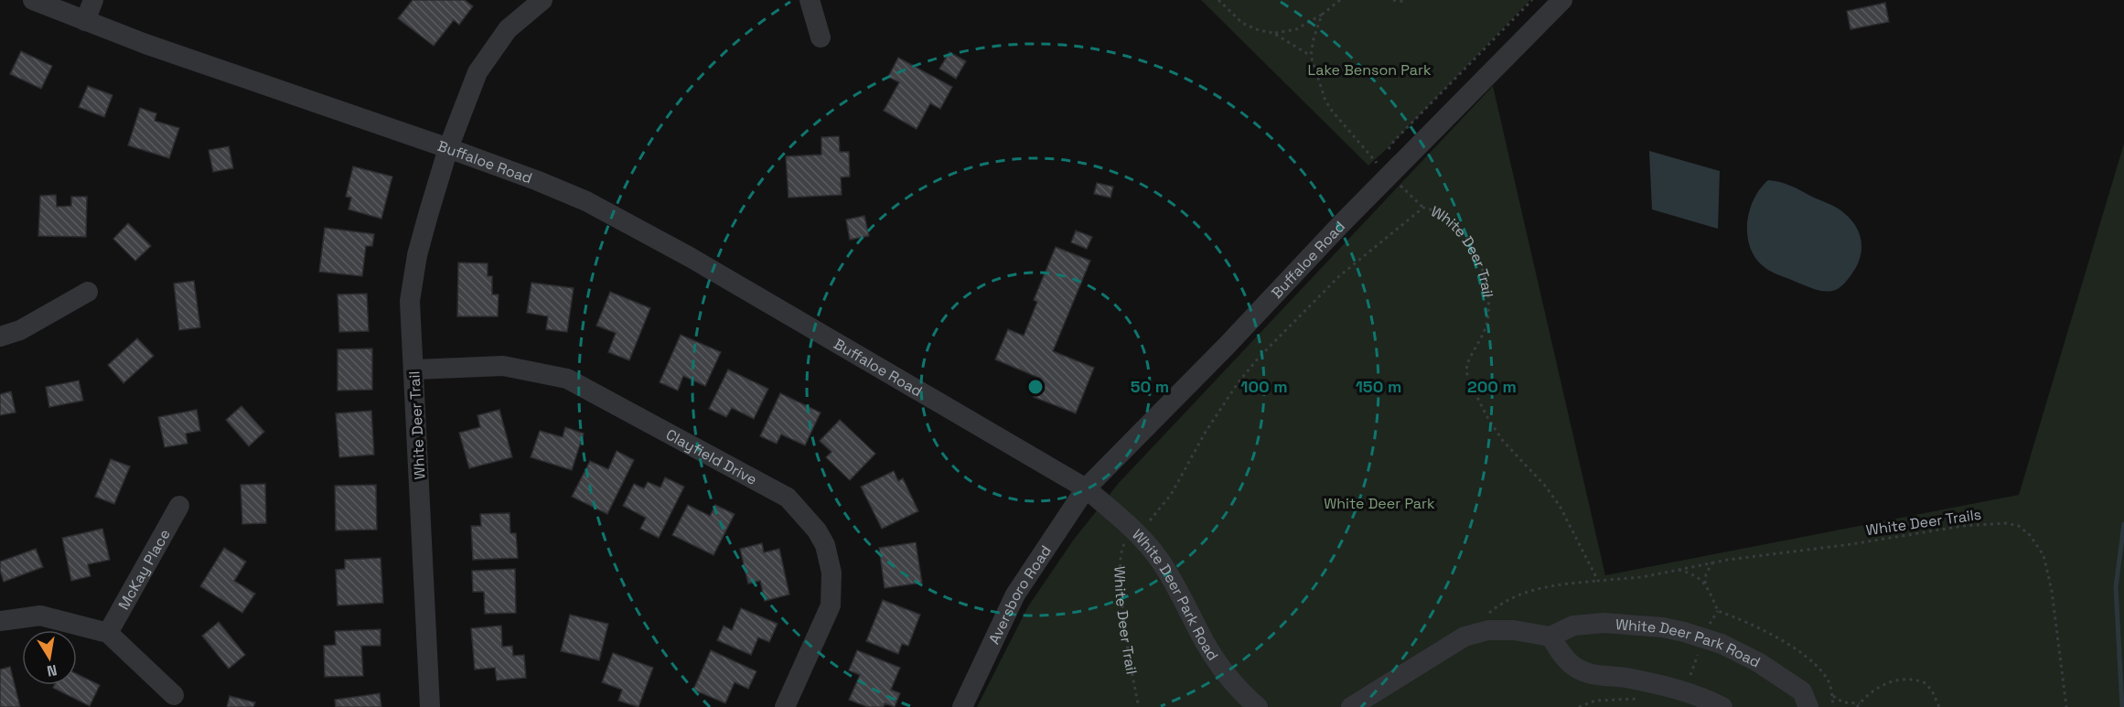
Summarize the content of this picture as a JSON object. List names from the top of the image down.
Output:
{
  "streets": {
    "street": [
      "Buffaloe Road",
      "White Deer Trail",
      "Clayfield Drive",
      "McKay Place",
      "White Deer Park Road",
      "Aversboro Road"
    ],
    "path": ["White Deer Trails"]
  },
  "crossings": [
    ["Buffaloe Road", "White Deer Trail"],
    ["Buffaloe Road", "White Deer Park Road"],
    ["Buffaloe Road", "Aversboro Road"],
    ["White Deer Trail", "Clayfield Drive"],
    ["White Deer Trail", "White Deer Trails"],
    ["White Deer Park Road", "Aversboro Road"]
  ],
  "parks": ["Lake Benson Park", "White Deer Park"],
  "north": "bottom",
  "rings": [
    "50 m",
    "100 m",
    "150 m",
    "200 m"
  ]
}
